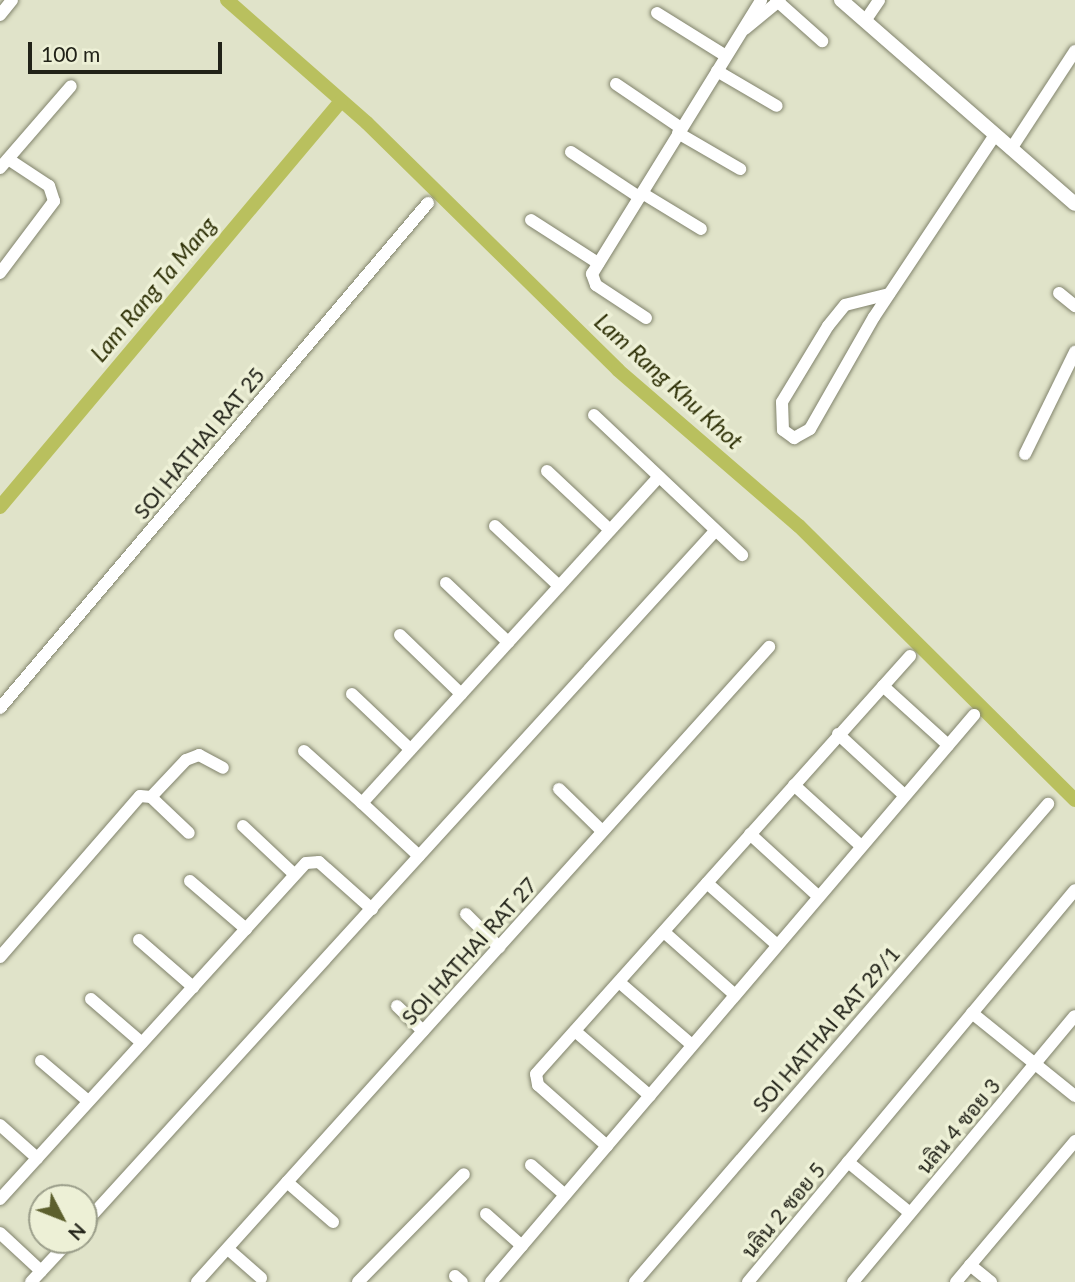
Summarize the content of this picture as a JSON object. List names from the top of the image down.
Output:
{
  "streets": {
    "street": [
      "SOI HATHAI RAT 25",
      "SOI HATHAI RAT 27",
      "SOI HATHAI RAT 29/1",
      "นลิน 4 ซอย 3",
      "นลิน 2 ซอย 5"
    ]
  },
  "water": ["Lam Rang Ta Mang", "Lam Rang Khu Khot"],
  "scale_bar": "100 m",
  "north": "bottom right"
}
